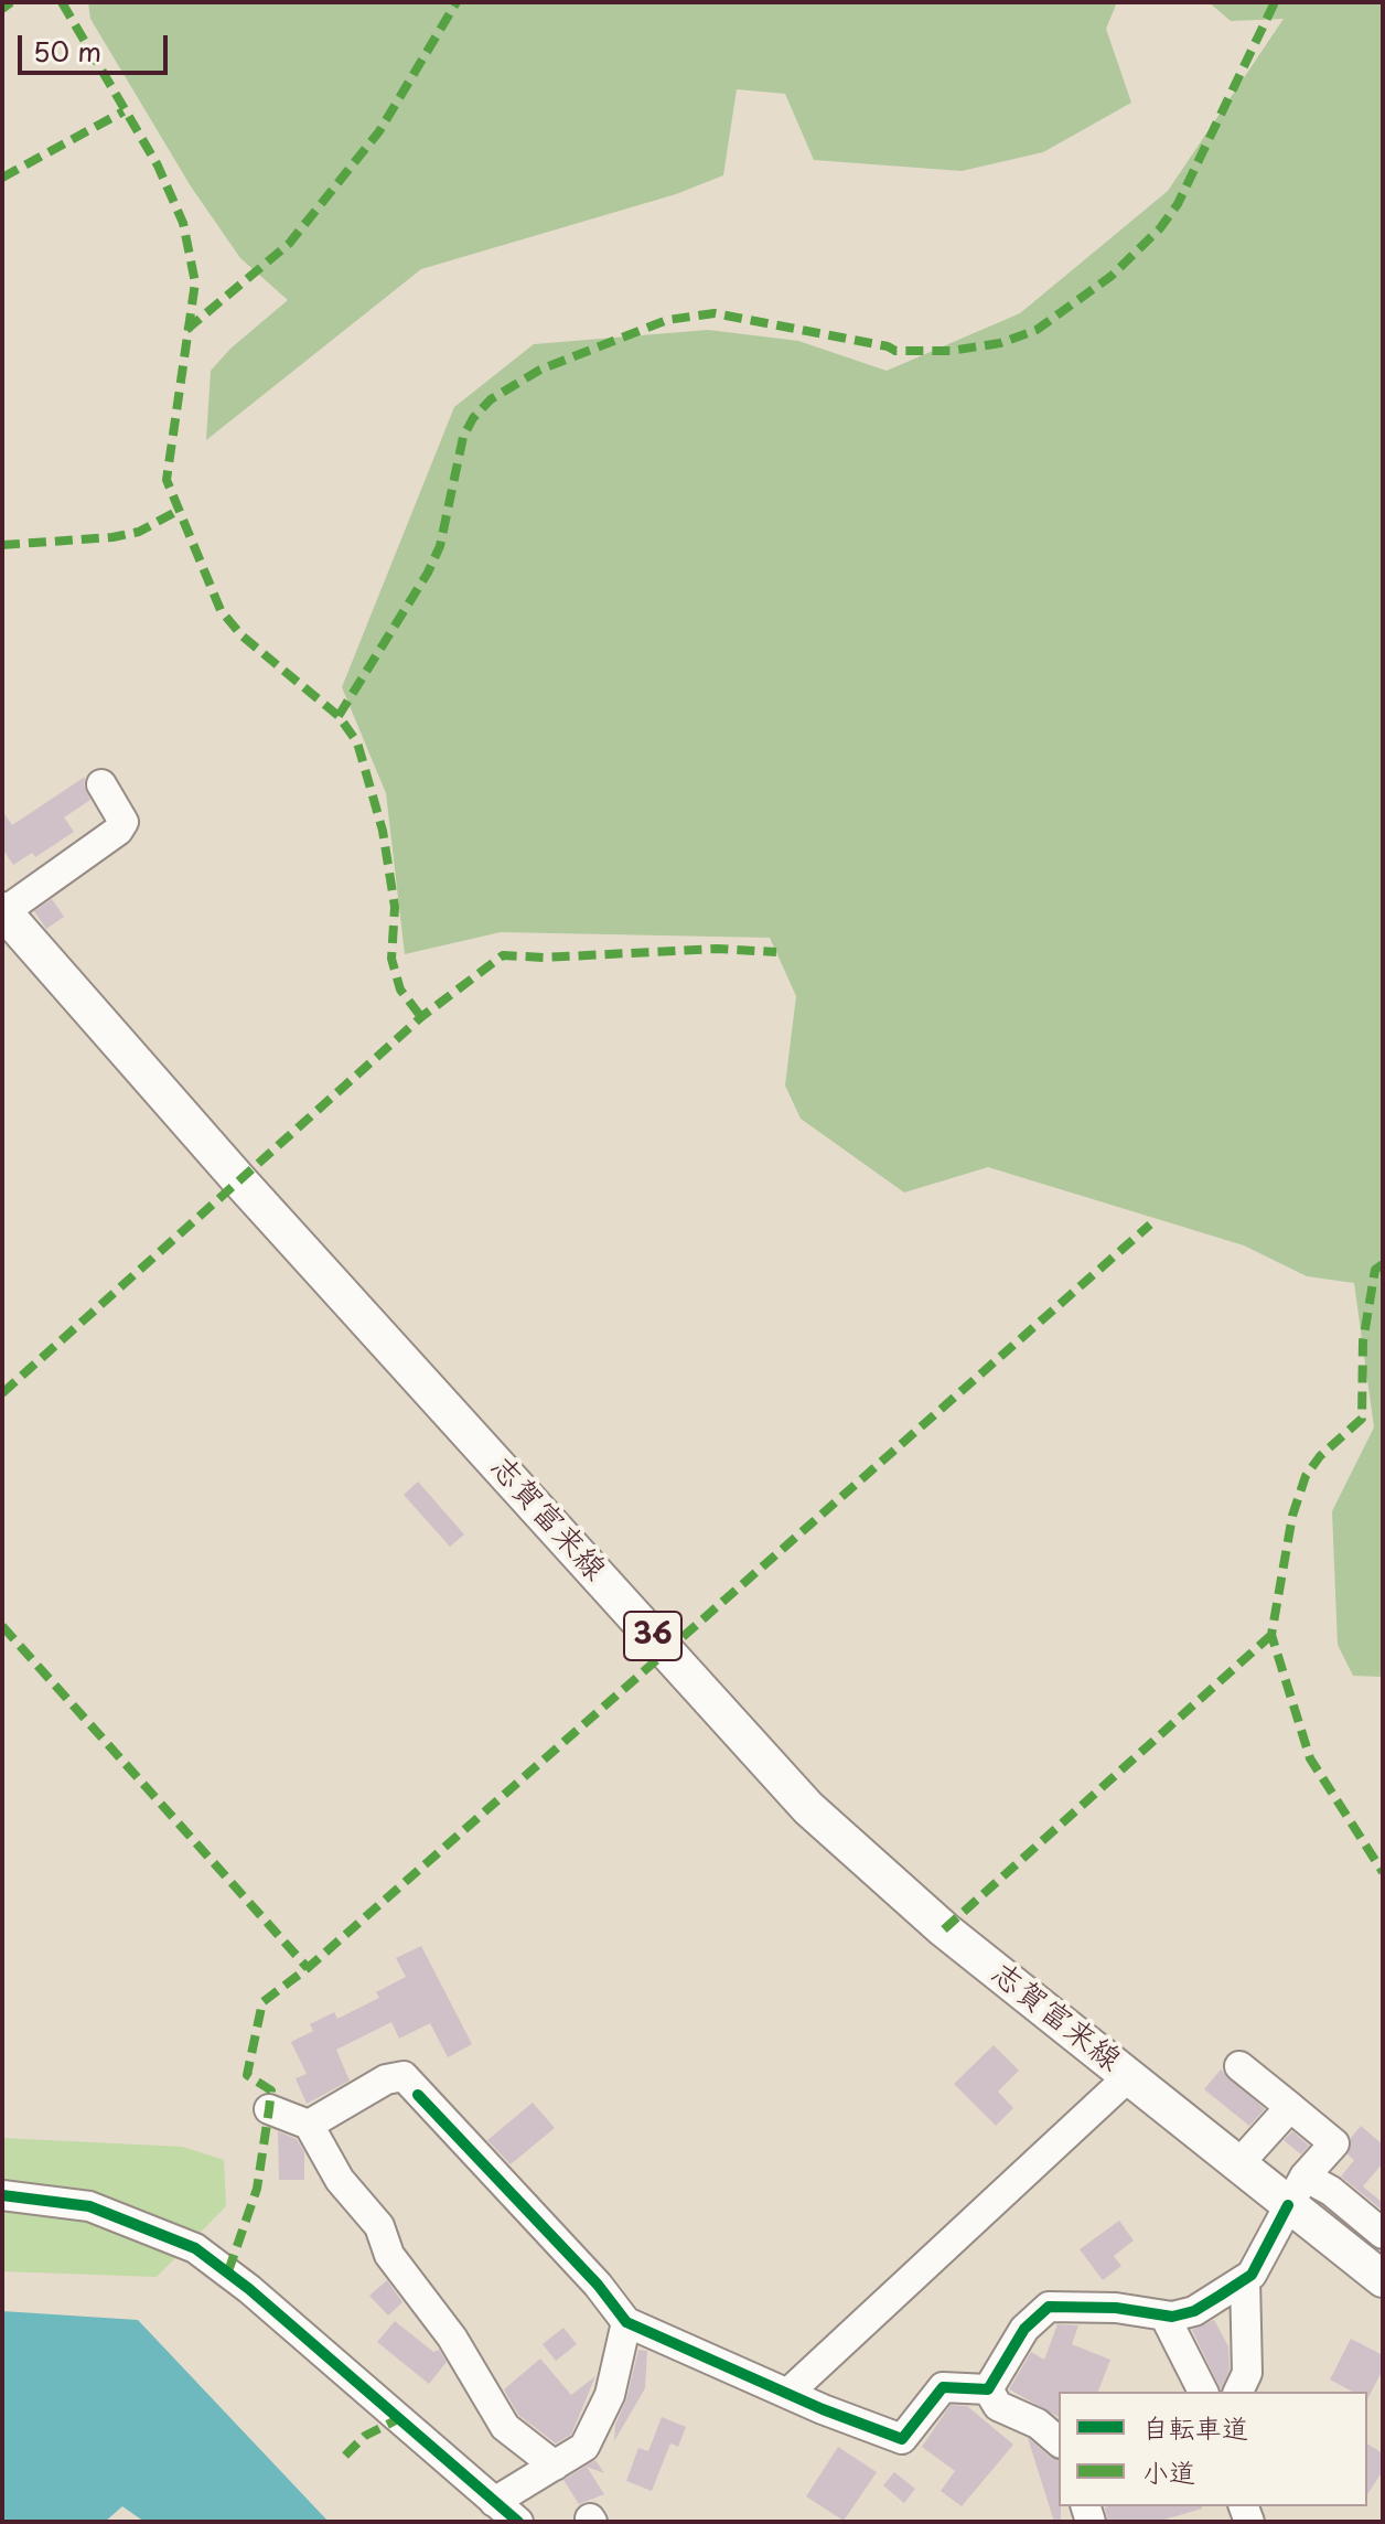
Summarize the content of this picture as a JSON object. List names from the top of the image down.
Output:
{
  "streets": {
    "main road": ["志賀富来線", "36"]
  },
  "legend": ["自転車道", "小道"],
  "scale_bar": "50 m"
}
